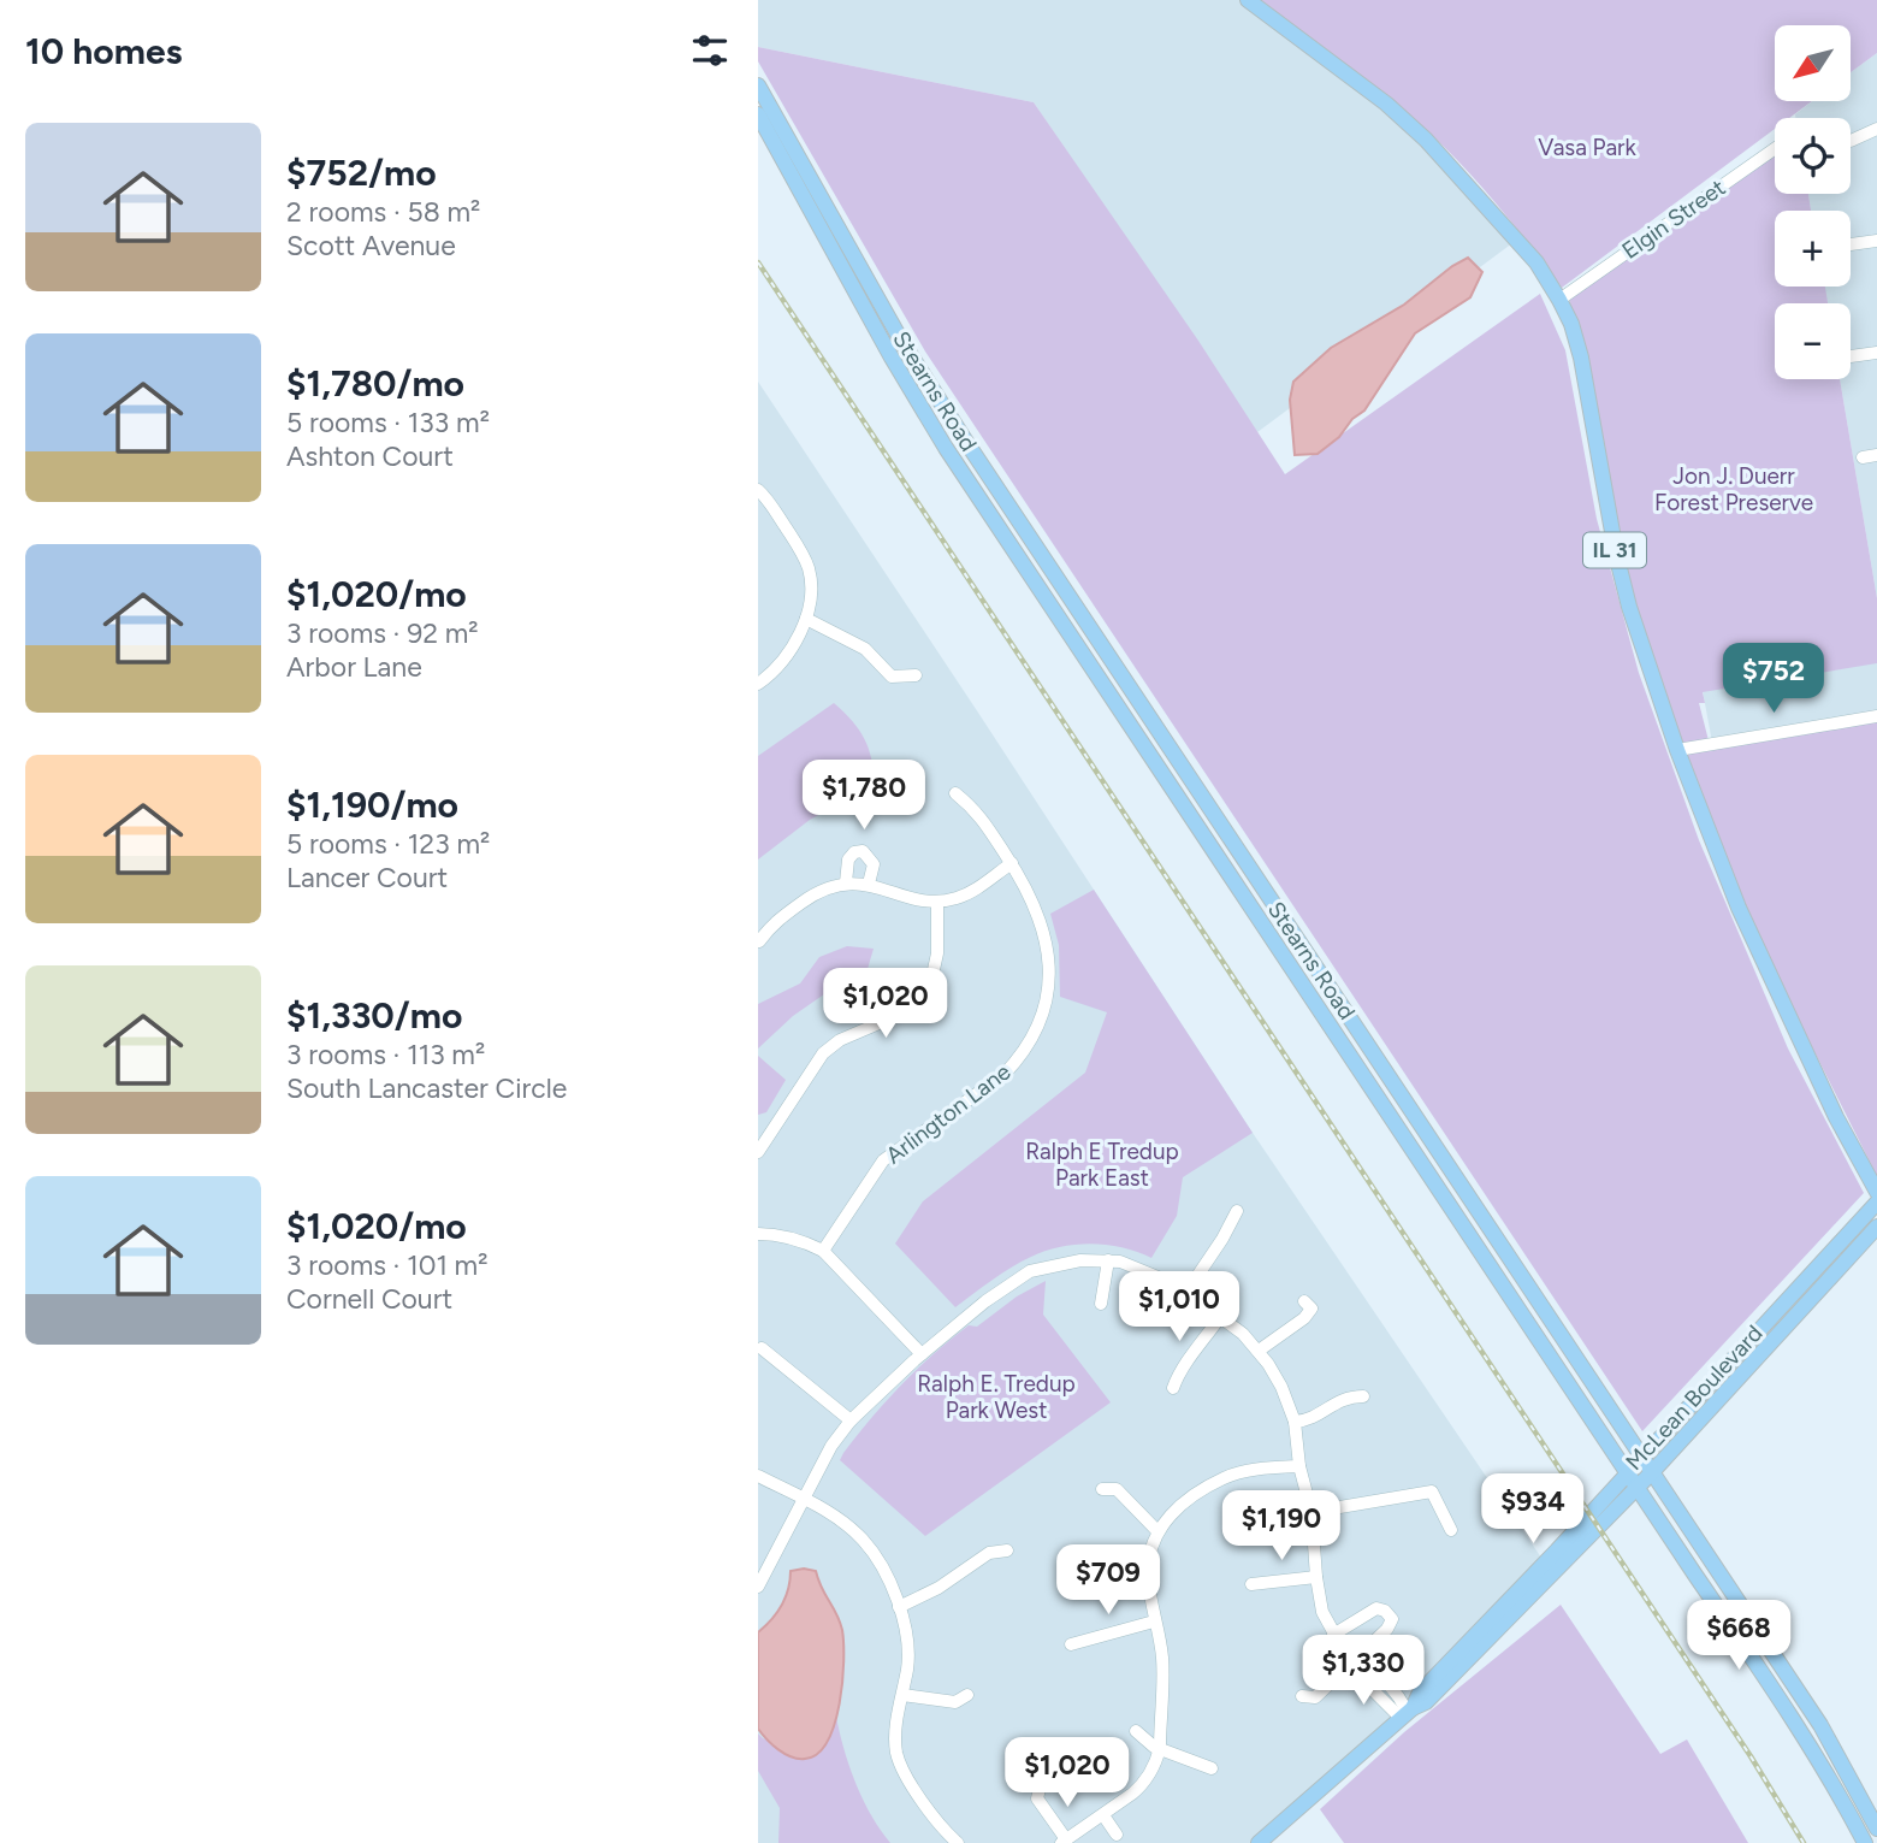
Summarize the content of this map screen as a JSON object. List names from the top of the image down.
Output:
{
  "streets": {
    "main road": ["Stearns Road", "IL 31", "McLean Boulevard"],
    "street": ["Elgin Street", "Arlington Lane"]
  },
  "crossings": [
    ["Elgin Street", "IL 31"],
    ["Stearns Road", "McLean Boulevard"]
  ],
  "parks": [
    "Vasa Park",
    "Jon J. Duerr Forest Preserve",
    "Ralph E Tredup Park East",
    "Ralph E. Tredup Park West"
  ],
  "north": "bottom left",
  "page": {
    "heading": "10 homes",
    "map_buttons": ["+", "−"],
    "list": [
      {
        "name": "$752/mo",
        "note": "2 rooms · 58 m² · Scott Avenue"
      },
      {
        "name": "$1,780/mo",
        "note": "5 rooms · 133 m² · Ashton Court"
      },
      {
        "name": "$1,020/mo",
        "note": "3 rooms · 92 m² · Arbor Lane"
      },
      {
        "name": "$1,190/mo",
        "note": "5 rooms · 123 m² · Lancer Court"
      },
      {
        "name": "$1,330/mo",
        "note": "3 rooms · 113 m² · South Lancaster Circle"
      },
      {
        "name": "$1,020/mo",
        "note": "3 rooms · 101 m² · Cornell Court"
      }
    ],
    "price": [
      "$752",
      "$1,780",
      "$1,020",
      "$1,010",
      "$934",
      "$1,190",
      "$709",
      "$668",
      "$1,330",
      "$1,020"
    ]
  }
}
